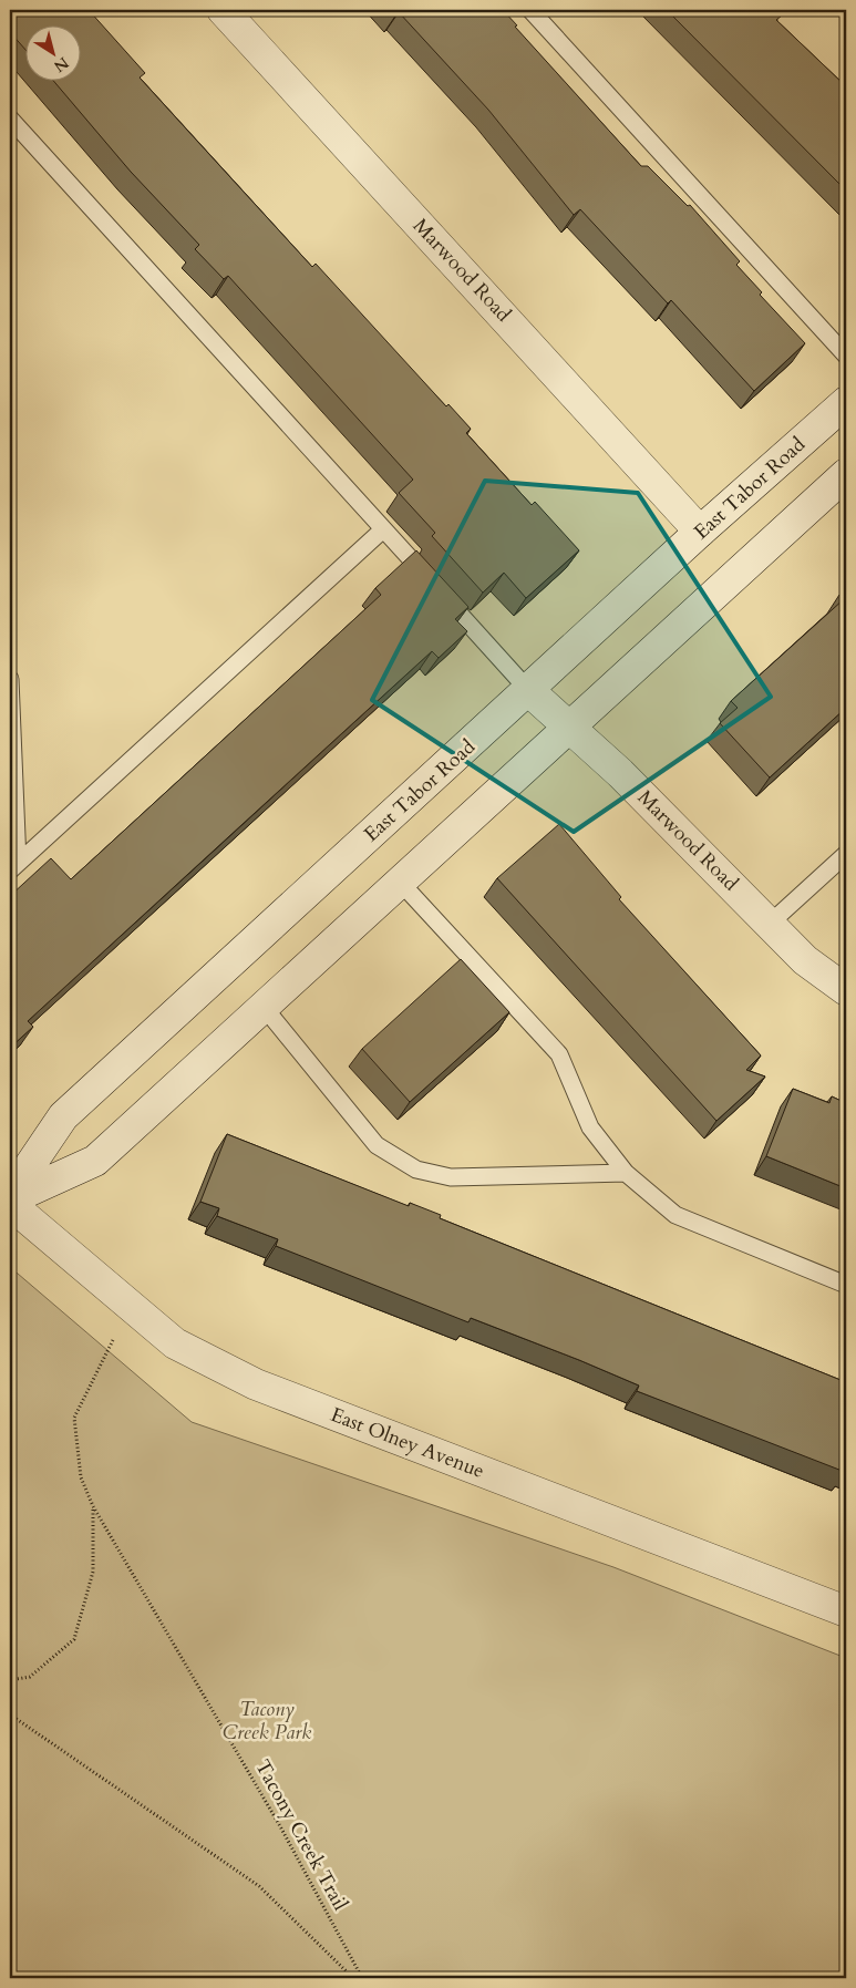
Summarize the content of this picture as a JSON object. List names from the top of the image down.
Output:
{
  "streets": {
    "street": ["Marwood Road", "East Tabor Road", "East Olney Avenue"],
    "path": ["Tacony Creek Trail"]
  },
  "crossings": [
    ["Marwood Road", "East Tabor Road"],
    ["East Olney Avenue", "Tacony Creek Trail"]
  ],
  "parks": ["Tacony Creek Park"],
  "north": "bottom right"
}
